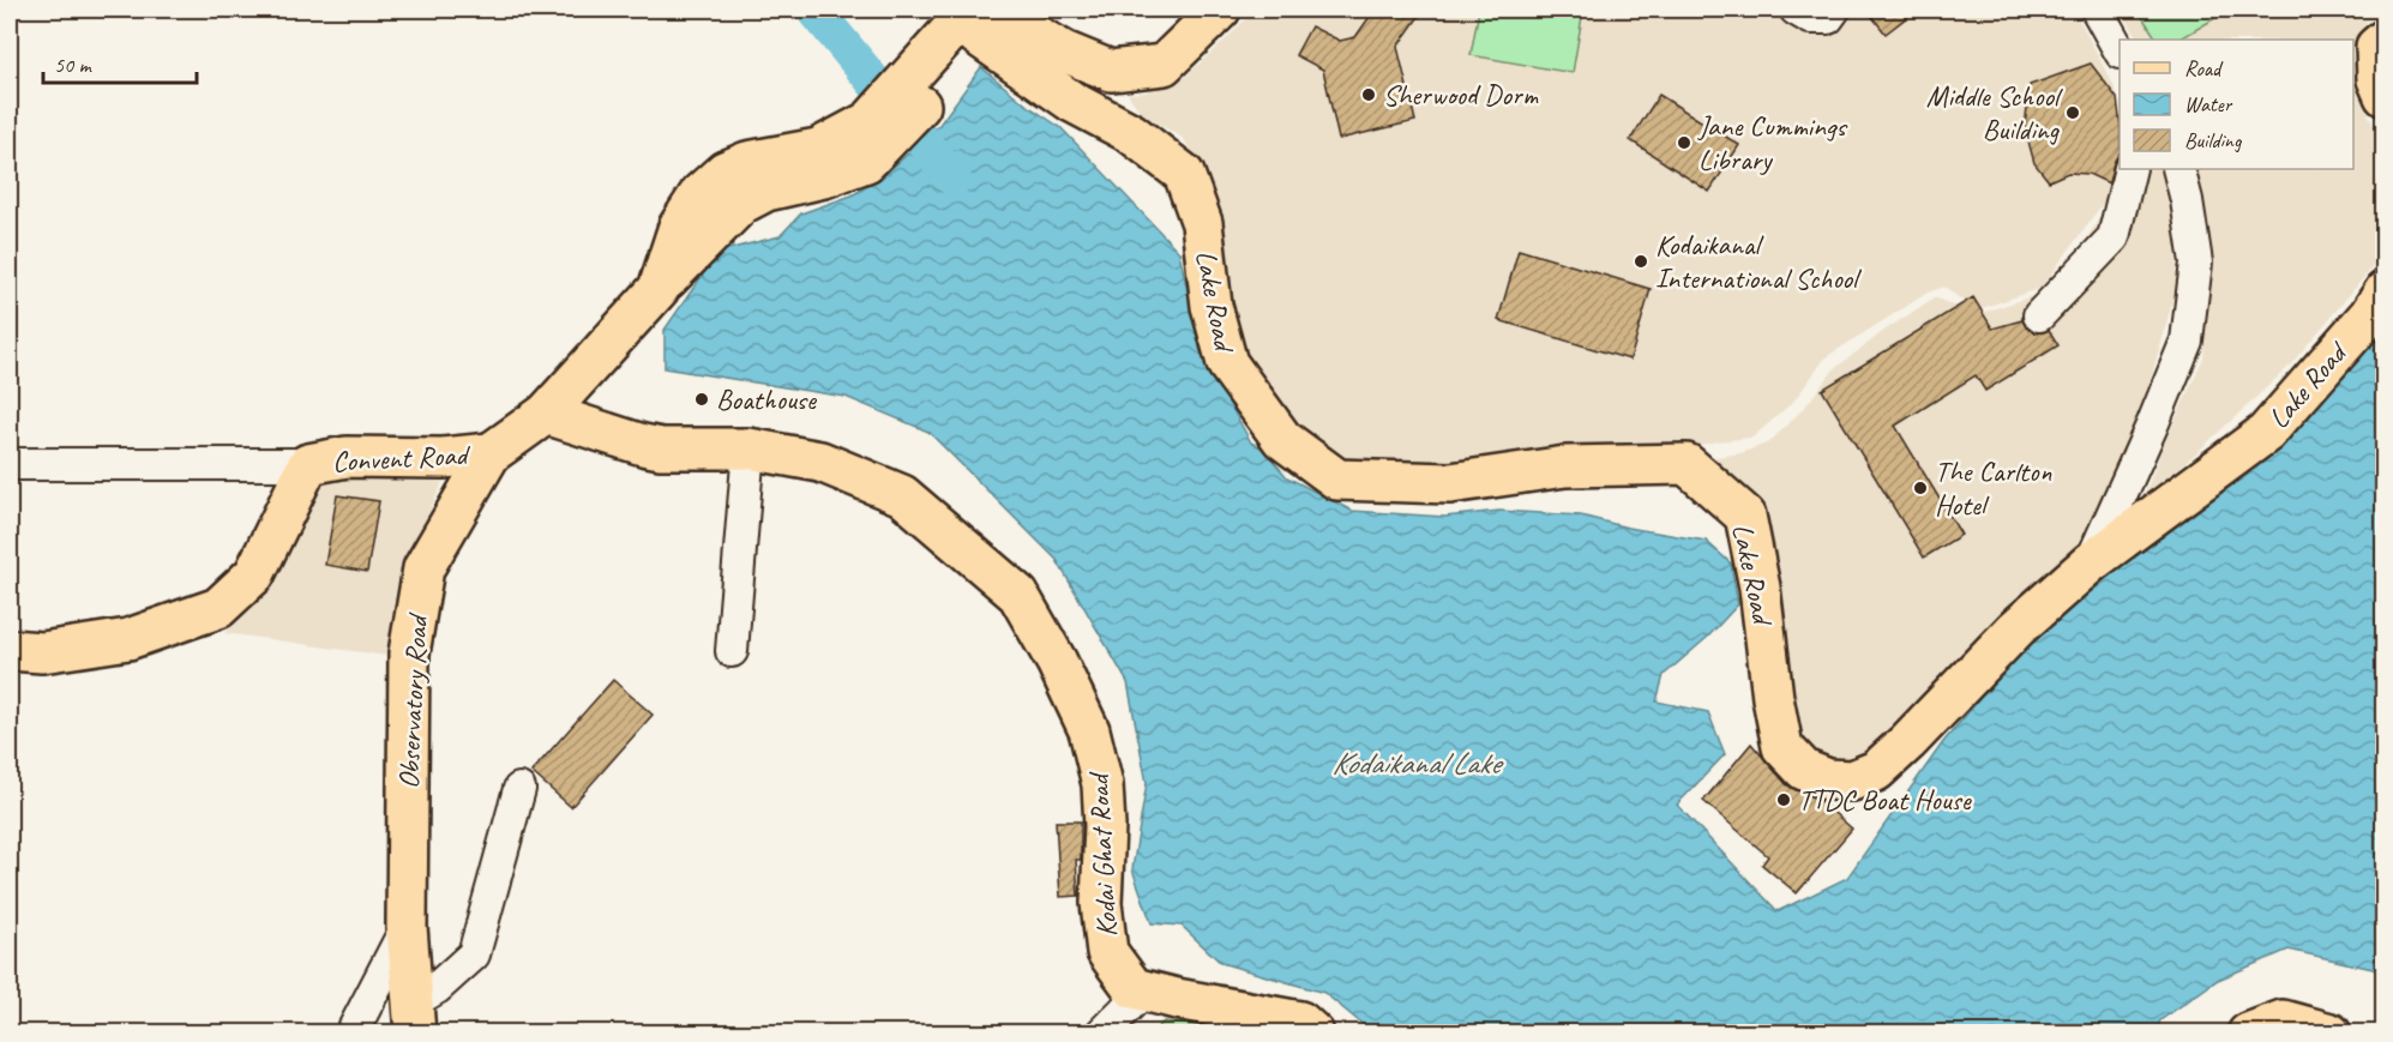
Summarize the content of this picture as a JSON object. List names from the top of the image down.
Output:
{
  "streets": {
    "main road": [
      "Lake Road",
      "Convent Road",
      "Observatory Road",
      "Kodai Ghat Road"
    ]
  },
  "crossings": [
    ["Lake Road", "Observatory Road"],
    ["Convent Road", "Observatory Road"],
    ["Observatory Road", "Kodai Ghat Road"]
  ],
  "water": ["Kodaikanal Lake"],
  "places": [
    "Sherwood Dorm",
    "Middle School Building",
    "Jane Cummings Library",
    "Kodaikanal International School",
    "Boathouse",
    "The Carlton Hotel",
    "TTDC Boat House"
  ],
  "legend": ["Road", "Water", "Building"],
  "scale_bar": "50 m"
}
